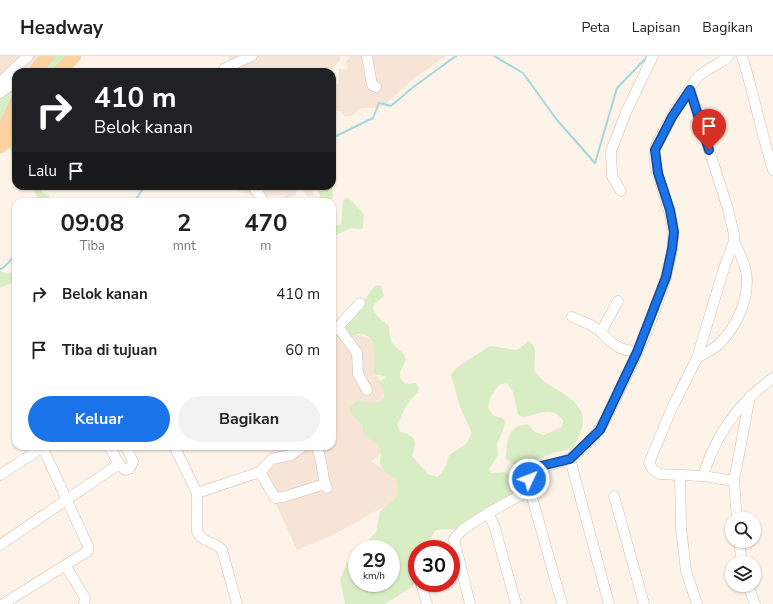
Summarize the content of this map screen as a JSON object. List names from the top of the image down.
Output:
{
  "page": {
    "header": "Headway",
    "nav": ["Peta", "Lapisan", "Bagikan"],
    "turn": ["410 m", "Belok kanan"],
    "then": "Lalu",
    "eta": [
      "09:08",
      "Tiba",
      "2",
      "mnt",
      "470",
      "m"
    ],
    "list": [
      {
        "name": "Belok kanan",
        "value": "410 m"
      },
      {
        "name": "Tiba di tujuan",
        "value": "60 m"
      }
    ],
    "buttons": ["Keluar", "Bagikan"],
    "speed": "29 km/h",
    "limit": "30"
  }
}
